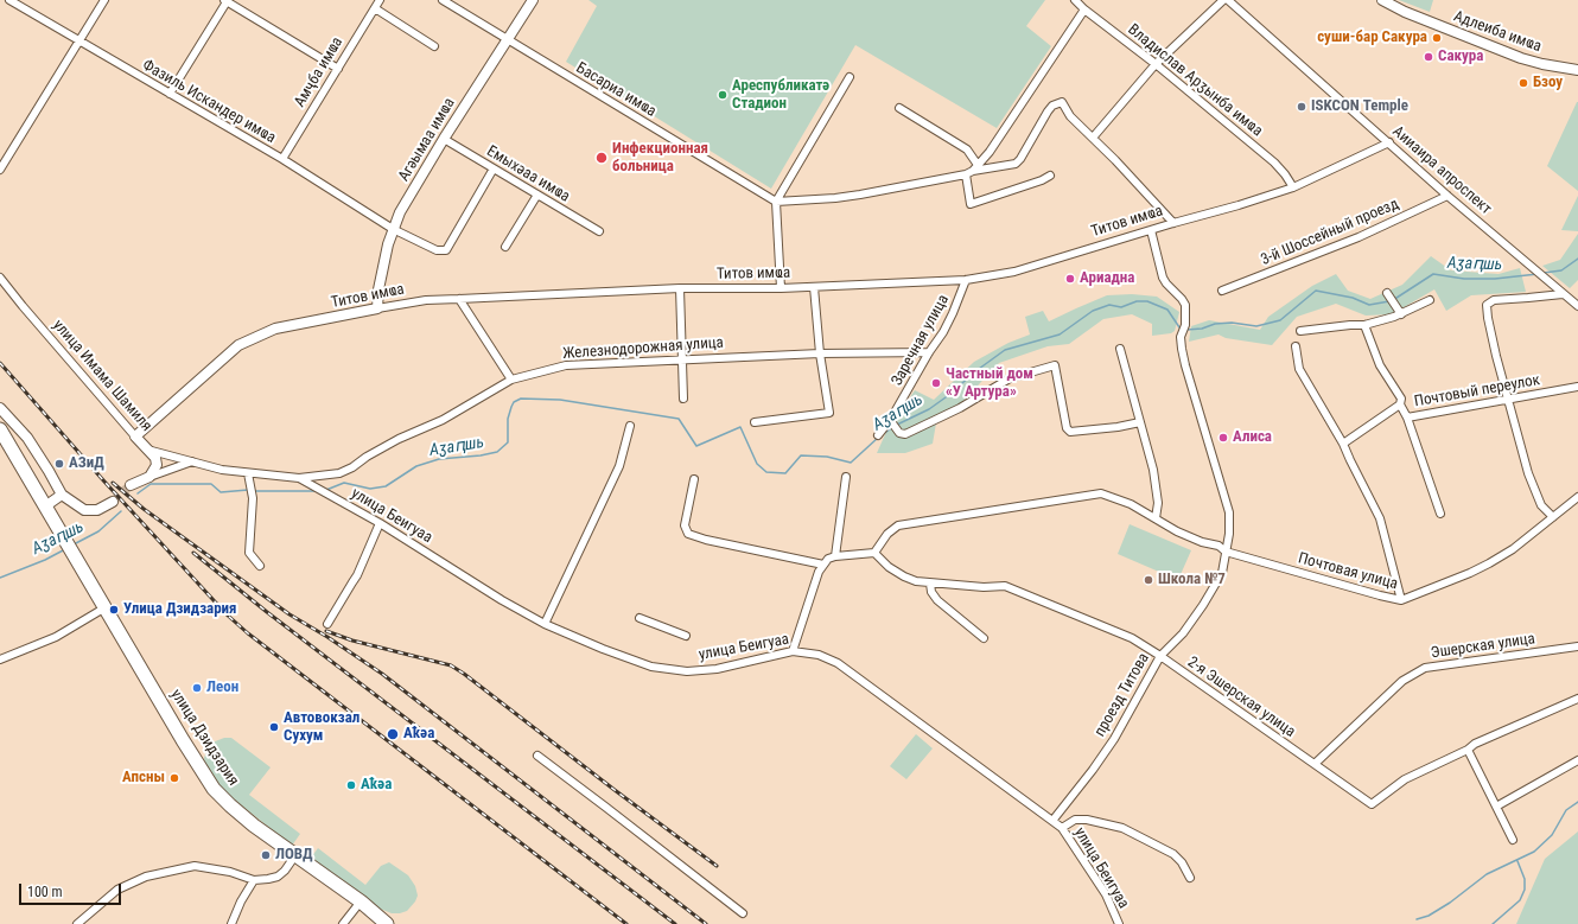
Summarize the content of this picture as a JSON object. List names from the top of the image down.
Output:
{
  "streets": {
    "highway": ["улица Дзидзария"],
    "street": [
      "Адлеиба имҩа",
      "Амҷба имҩа",
      "Владислав Арӡынба имҩа",
      "Басариа имҩа",
      "Фазиль Искандер имҩа",
      "Агәымаа имҩа",
      "Аииаира апроспект",
      "Емыхәаа имҩа",
      "Титов имҩа",
      "3-й Шоссейный проезд",
      "Заречная улица",
      "Железнодорожная улица",
      "улица Имама Шамиля",
      "Почтовый переулок",
      "улица Беигуаа",
      "Почтовая улица",
      "Эшерская улица",
      "проезд Титова",
      "2-я Эшерская улица"
    ]
  },
  "crossings": [
    ["Амҷба имҩа", "Фазиль Искандер имҩа"],
    ["Владислав Арӡынба имҩа", "Титов имҩа"],
    ["Басариа имҩа", "Агәымаа имҩа"],
    ["Фазиль Искандер имҩа", "Агәымаа имҩа"],
    ["Фазиль Искандер имҩа", "Емыхәаа имҩа"],
    ["Агәымаа имҩа", "Емыхәаа имҩа"],
    ["Агәымаа имҩа", "Титов имҩа"],
    ["Аииаира апроспект", "Титов имҩа"],
    ["Аииаира апроспект", "3-й Шоссейный проезд"],
    ["Титов имҩа", "Заречная улица"],
    ["Титов имҩа", "улица Имама Шамиля"],
    ["Титов имҩа", "проезд Титова"],
    ["Заречная улица", "Железнодорожная улица"],
    ["Железнодорожная улица", "улица Имама Шамиля"],
    ["улица Имама Шамиля", "улица Беигуаа"],
    ["улица Беигуаа", "проезд Титова"],
    ["Почтовая улица", "проезд Титова"],
    ["Почтовая улица", "2-я Эшерская улица"],
    ["Эшерская улица", "2-я Эшерская улица"],
    ["проезд Титова", "2-я Эшерская улица"]
  ],
  "water": ["Аӡаԥшь"],
  "places": [
    "суши-бар Сакура",
    "Сакура",
    "Бзоу",
    "Ареспубликатә Стадион",
    "ISKCON Temple",
    "Инфекционная больница",
    "Ариадна",
    "Частный дом «У Артура»",
    "Алиса",
    "АЗиД",
    "Школа №7",
    "Улица Дзидзария",
    "Леон",
    "Автовокзал Сухум",
    "Аҟəа",
    "Апсны",
    "Аҟәа",
    "ЛОВД"
  ],
  "scale_bar": "100 m"
}
